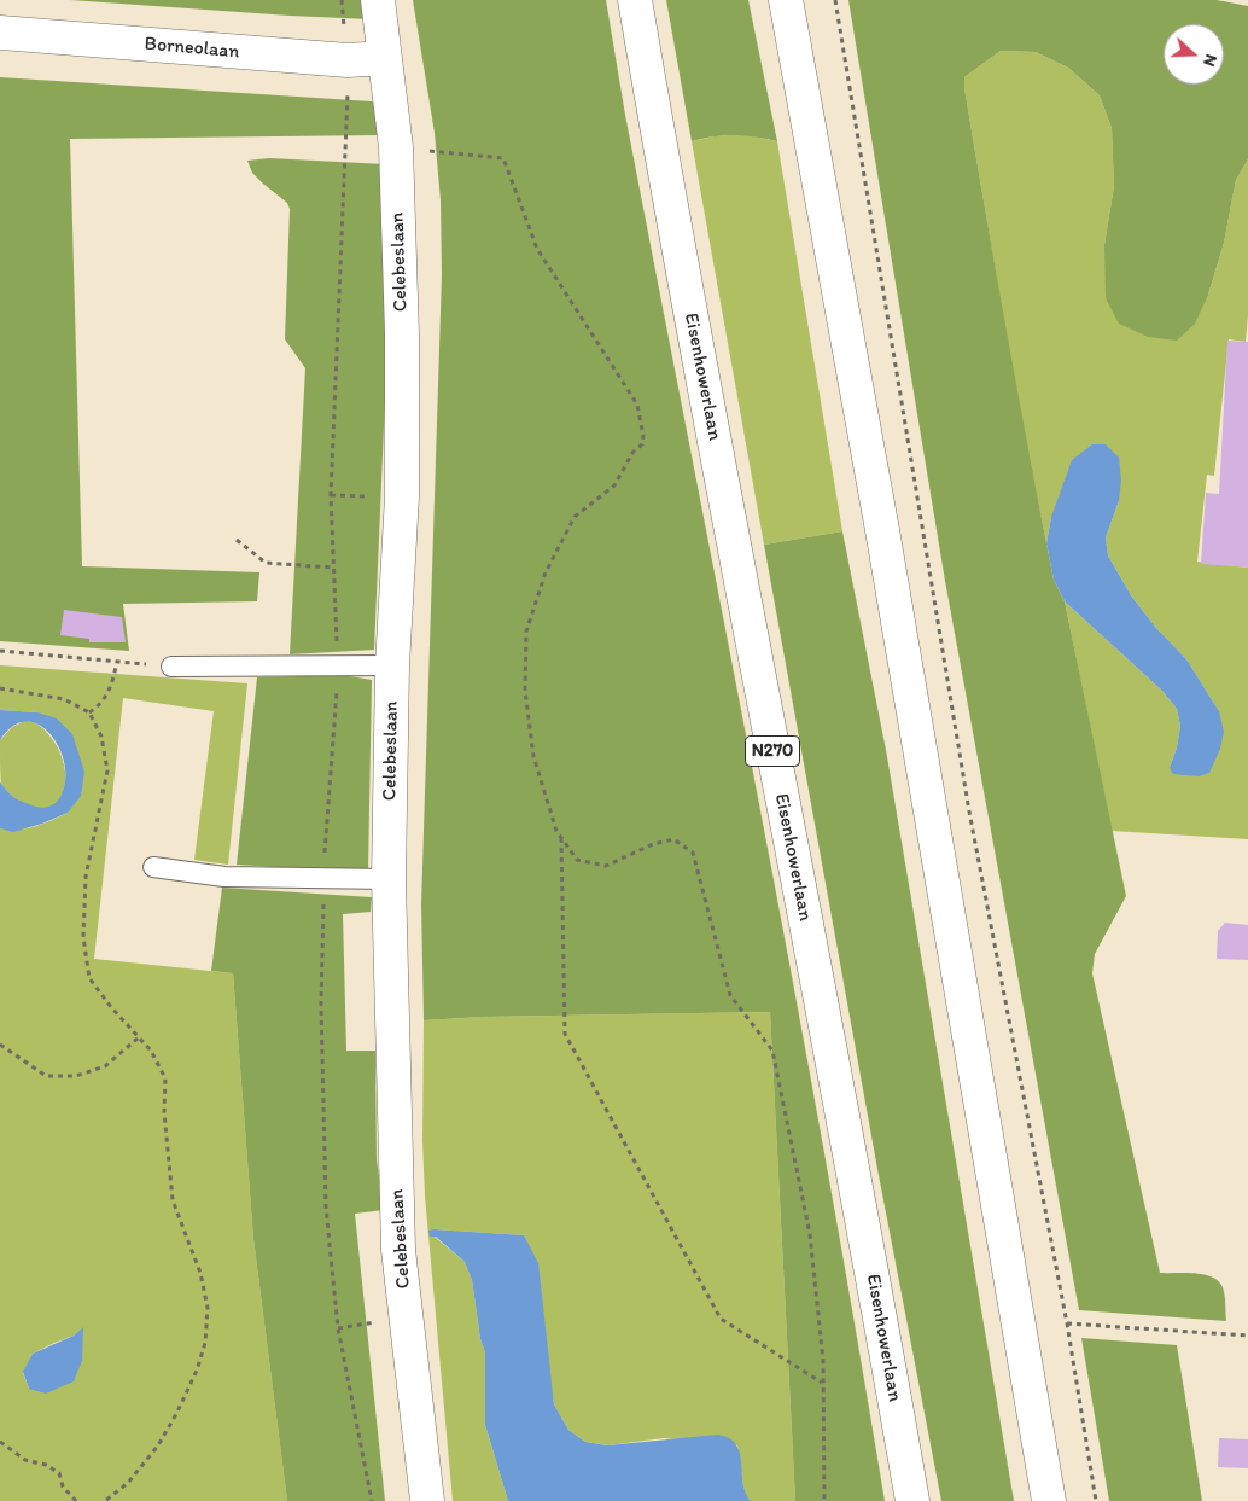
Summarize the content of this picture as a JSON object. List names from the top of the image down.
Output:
{
  "streets": {
    "main road": [
      "Borneolaan",
      "Celebeslaan",
      "Eisenhowerlaan",
      "N270"
    ]
  },
  "crossings": [
    ["Borneolaan", "Celebeslaan"]
  ],
  "north": "right"
}
